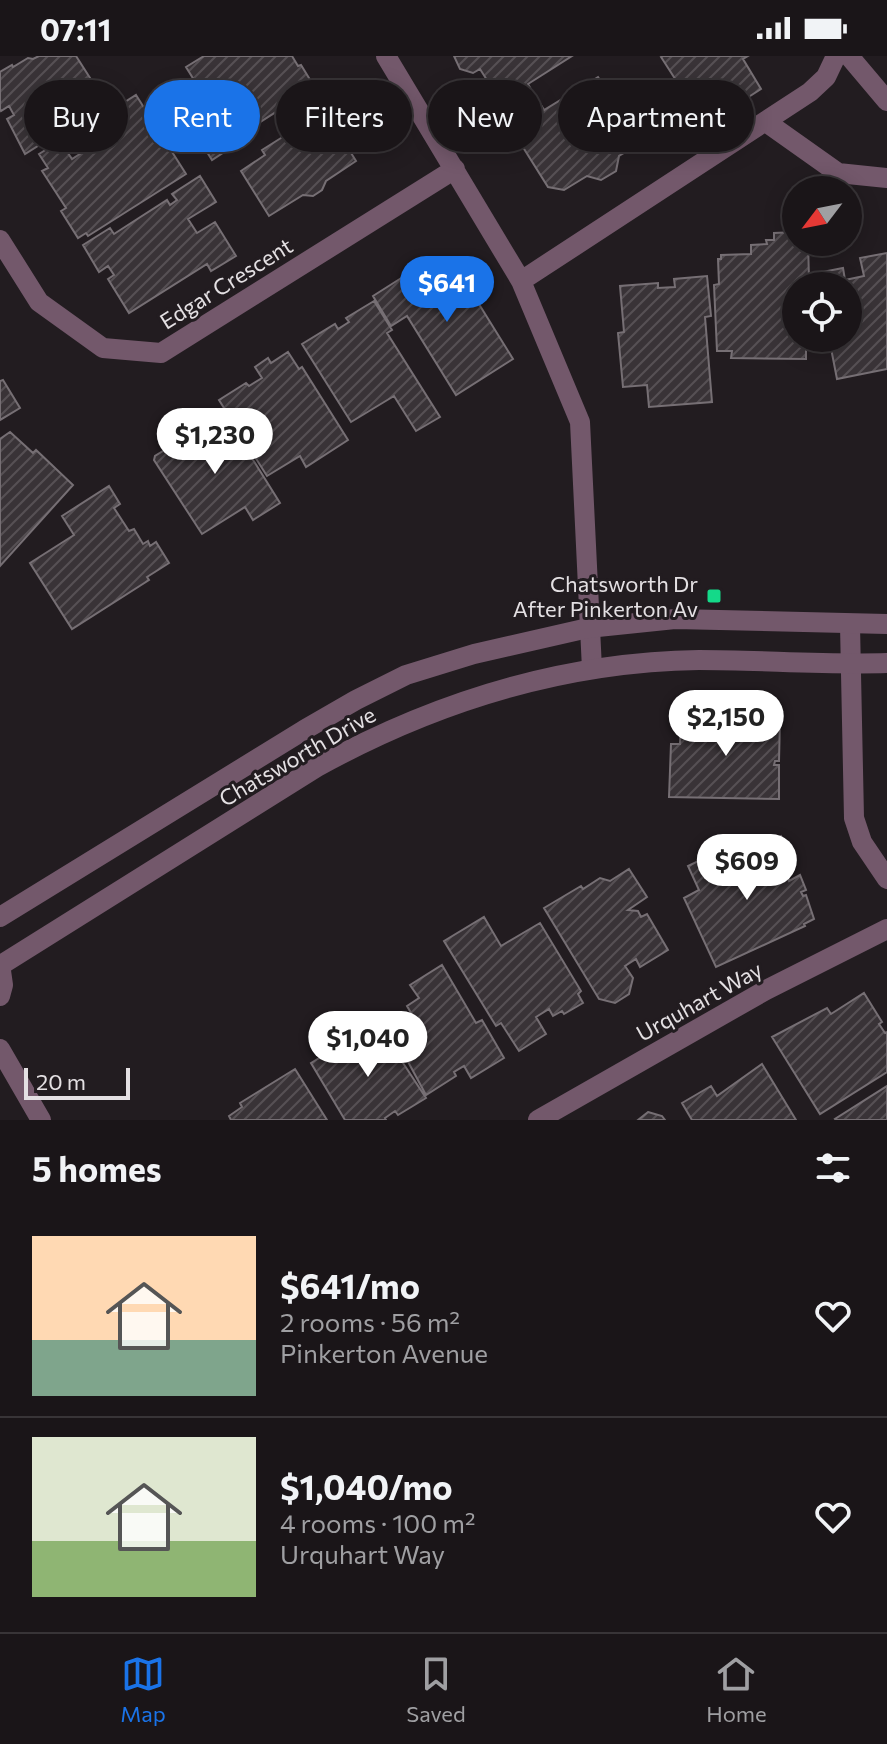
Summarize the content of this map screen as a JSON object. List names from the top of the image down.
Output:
{
  "streets": {
    "street": ["Edgar Crescent", "Chatsworth Drive", "Urquhart Way"]
  },
  "places": {
    "transit": ["Chatsworth Dr After Pinkerton Av"]
  },
  "scale_bar": "20 m",
  "north": "bottom left",
  "page": {
    "status": "07:11",
    "chip": [
      "Buy",
      "Rent",
      "Filters",
      "New",
      "Apartment"
    ],
    "price": [
      "$641",
      "$1,230",
      "$2,150",
      "$609",
      "$1,040"
    ],
    "scale": "20 m",
    "heading": "5 homes",
    "list": [
      {
        "name": "$641/mo",
        "note": "2 rooms · 56 m² · Pinkerton Avenue"
      },
      {
        "name": "$1,040/mo",
        "note": "4 rooms · 100 m² · Urquhart Way"
      }
    ],
    "tabs": ["Map", "Saved", "Home"]
  }
}
